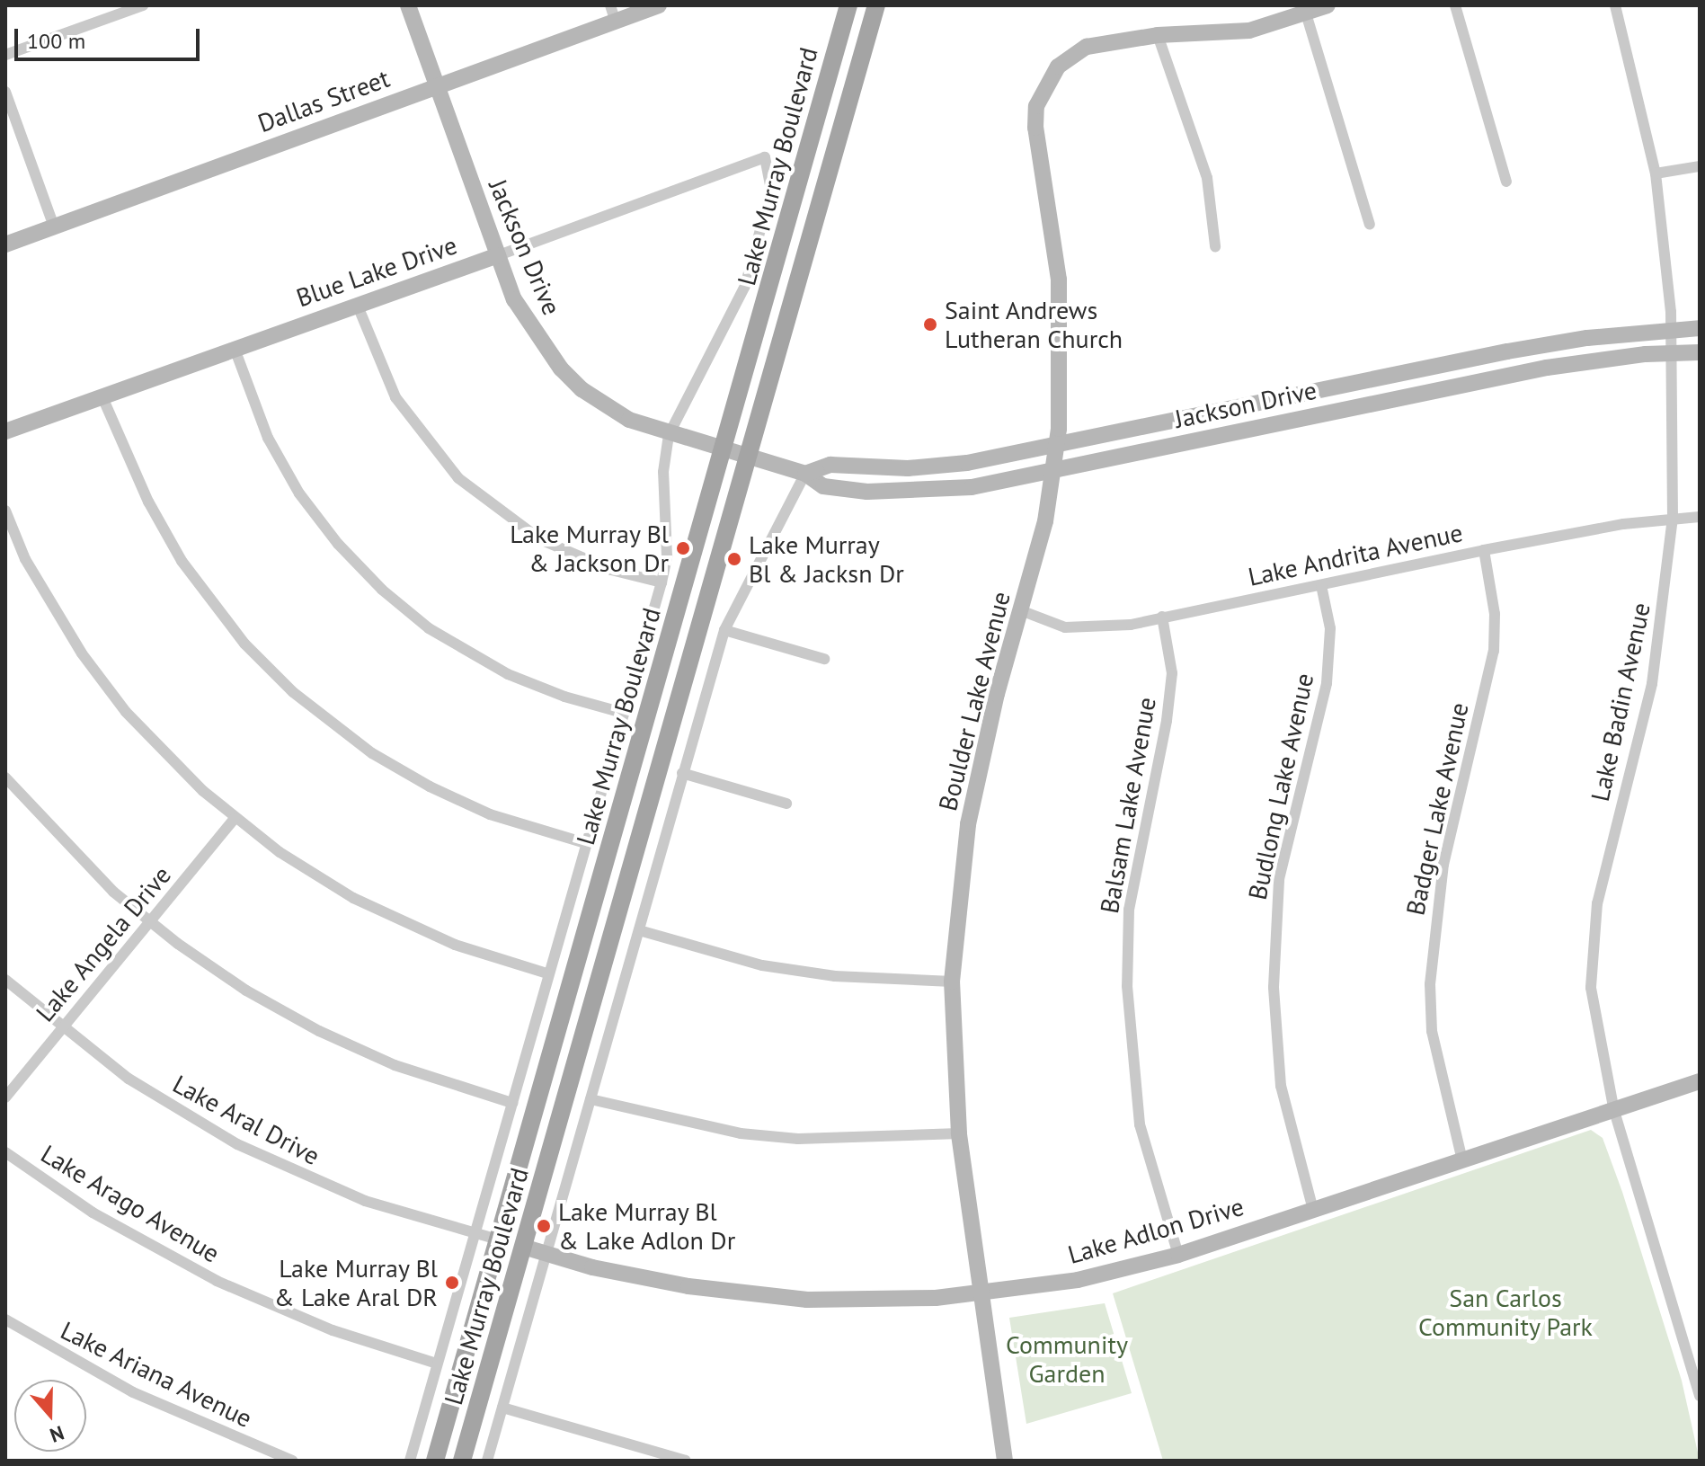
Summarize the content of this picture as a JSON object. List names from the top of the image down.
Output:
{
  "streets": {
    "main road": ["Lake Murray Boulevard"],
    "street": [
      "Dallas Street",
      "Jackson Drive",
      "Blue Lake Drive",
      "Lake Andrita Avenue",
      "Boulder Lake Avenue",
      "Lake Badin Avenue",
      "Budlong Lake Avenue",
      "Balsam Lake Avenue",
      "Badger Lake Avenue",
      "Lake Angela Drive",
      "Lake Aral Drive",
      "Lake Arago Avenue",
      "Lake Adlon Drive",
      "Lake Ariana Avenue"
    ]
  },
  "crossings": [
    ["Dallas Street", "Jackson Drive"],
    ["Lake Murray Boulevard", "Jackson Drive"],
    ["Lake Murray Boulevard", "Blue Lake Drive"],
    ["Lake Murray Boulevard", "Lake Aral Drive"],
    ["Lake Murray Boulevard", "Lake Arago Avenue"],
    ["Lake Murray Boulevard", "Lake Adlon Drive"],
    ["Jackson Drive", "Blue Lake Drive"],
    ["Jackson Drive", "Boulder Lake Avenue"],
    ["Jackson Drive", "Lake Badin Avenue"],
    ["Lake Andrita Avenue", "Boulder Lake Avenue"],
    ["Lake Andrita Avenue", "Lake Badin Avenue"],
    ["Lake Andrita Avenue", "Budlong Lake Avenue"],
    ["Lake Andrita Avenue", "Balsam Lake Avenue"],
    ["Lake Andrita Avenue", "Badger Lake Avenue"],
    ["Boulder Lake Avenue", "Lake Adlon Drive"],
    ["Lake Badin Avenue", "Lake Adlon Drive"],
    ["Budlong Lake Avenue", "Lake Adlon Drive"],
    ["Balsam Lake Avenue", "Lake Adlon Drive"],
    ["Badger Lake Avenue", "Lake Adlon Drive"],
    ["Lake Angela Drive", "Lake Aral Drive"]
  ],
  "parks": ["San Carlos Community Park", "Community Garden"],
  "places": [
    "Saint Andrews Lutheran Church",
    "Lake Murray Bl & Jackson Dr",
    "Lake Murray Bl & Jacksn Dr",
    "Lake Murray Bl & Lake Adlon Dr",
    "Lake Murray Bl & Lake Aral DR"
  ],
  "scale_bar": "100 m",
  "north": "bottom"
}
